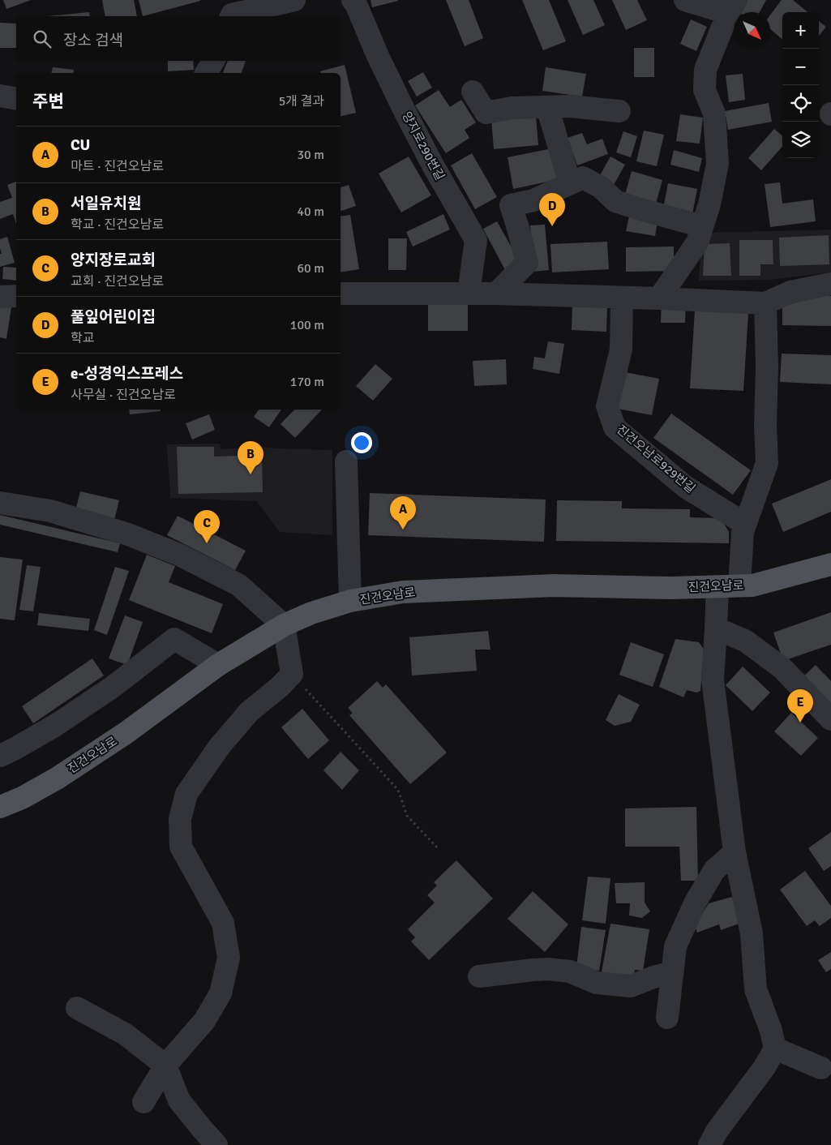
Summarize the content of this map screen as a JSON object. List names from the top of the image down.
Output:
{
  "streets": {
    "main road": ["진건오남로"],
    "lane": ["양지로290번길", "진건오남로929번길"]
  },
  "north": "bottom right",
  "page": {
    "map_buttons": ["+", "−"],
    "search": "장소 검색",
    "heading": ["주변", "5개 결과"],
    "list": [
      {
        "mark": "A",
        "name": "CU",
        "note": "마트 · 진건오남로",
        "value": "30 m"
      },
      {
        "mark": "B",
        "name": "서일유치원",
        "note": "학교 · 진건오남로",
        "value": "40 m"
      },
      {
        "mark": "C",
        "name": "양지장로교회",
        "note": "교회 · 진건오남로",
        "value": "60 m"
      },
      {
        "mark": "D",
        "name": "풀잎어린이집",
        "note": "학교",
        "value": "100 m"
      },
      {
        "mark": "E",
        "name": "e-성경익스프레스",
        "note": "사무실 · 진건오남로",
        "value": "170 m"
      }
    ],
    "pins": [
      "D",
      "B",
      "A",
      "C",
      "E"
    ]
  }
}
